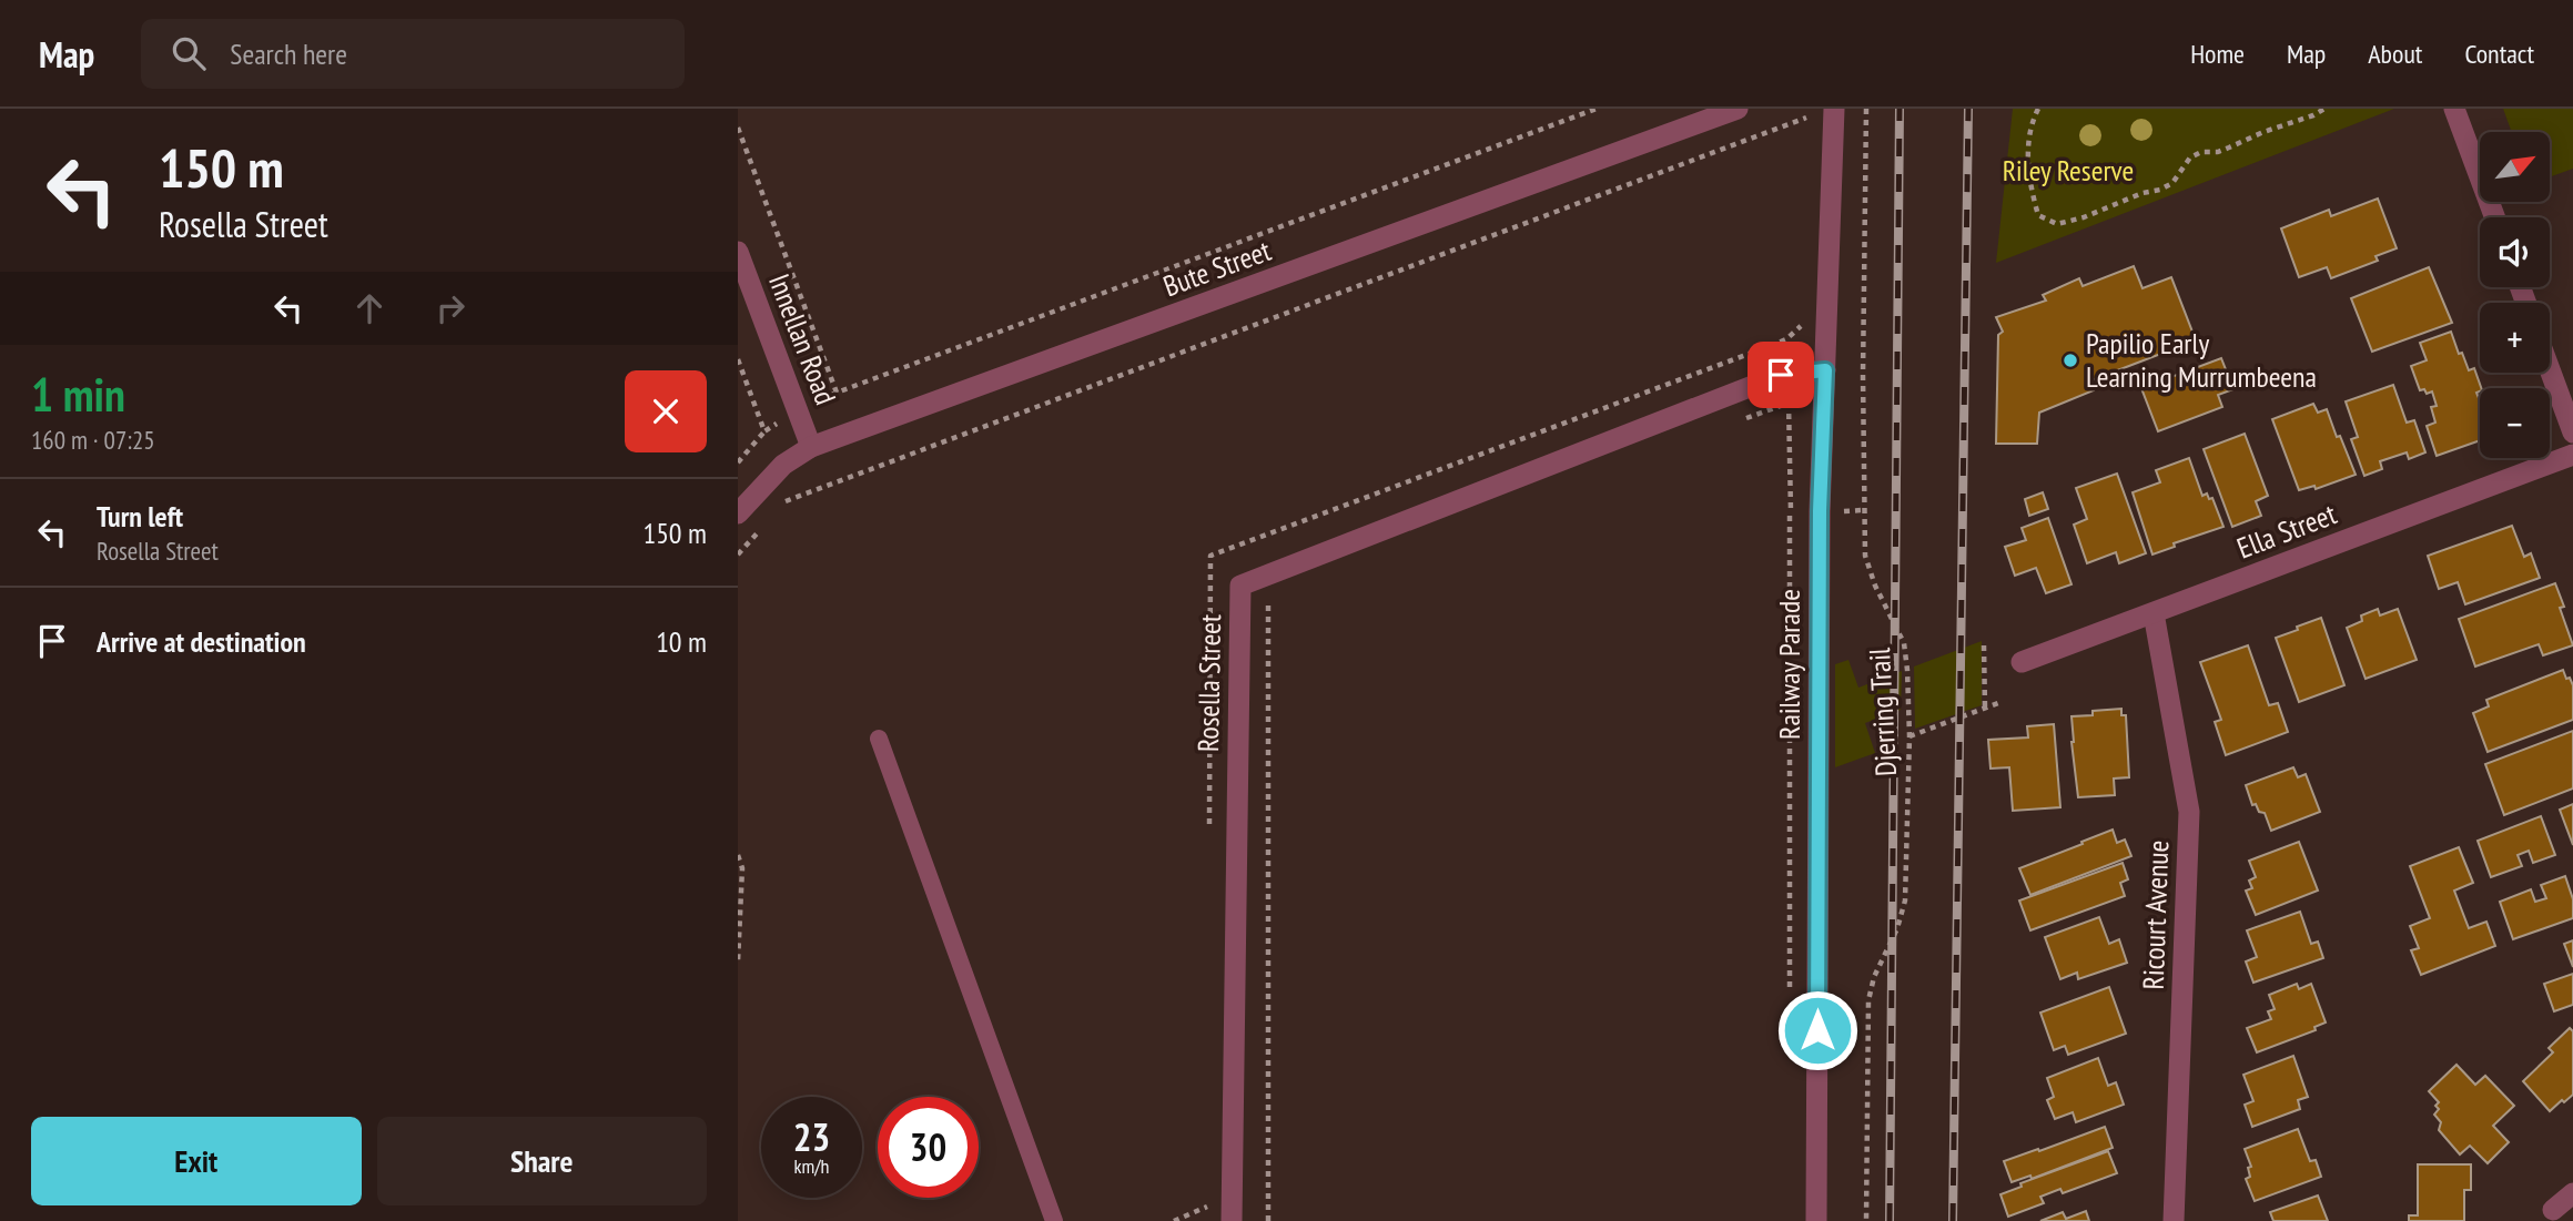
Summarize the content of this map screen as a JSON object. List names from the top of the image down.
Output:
{
  "streets": {
    "street": [
      "Bute Street",
      "Innellan Road",
      "Ella Street",
      "Railway Parade",
      "Rosella Street",
      "Ricourt Avenue"
    ],
    "path": ["Djerring Trail"]
  },
  "crossings": [
    ["Bute Street", "Innellan Road"],
    ["Ella Street", "Ricourt Avenue"],
    ["Railway Parade", "Rosella Street"]
  ],
  "parks": ["Riley Reserve"],
  "places": ["Papilio Early Learning Murrumbeena"],
  "north": "top right",
  "page": {
    "header": "Map",
    "search": "Search here",
    "nav": [
      "Home",
      "Map",
      "About",
      "Contact"
    ],
    "turn": ["150 m", "Rosella Street"],
    "map_buttons": ["+", "−"],
    "heading": ["1 min", "160 m · 07:25"],
    "list": [
      {
        "name": "Turn left",
        "note": "Rosella Street",
        "value": "150 m"
      },
      {
        "name": "Arrive at destination",
        "value": "10 m"
      }
    ],
    "speed": "23 km/h",
    "limit": "30",
    "buttons": ["Exit", "Share"]
  }
}
